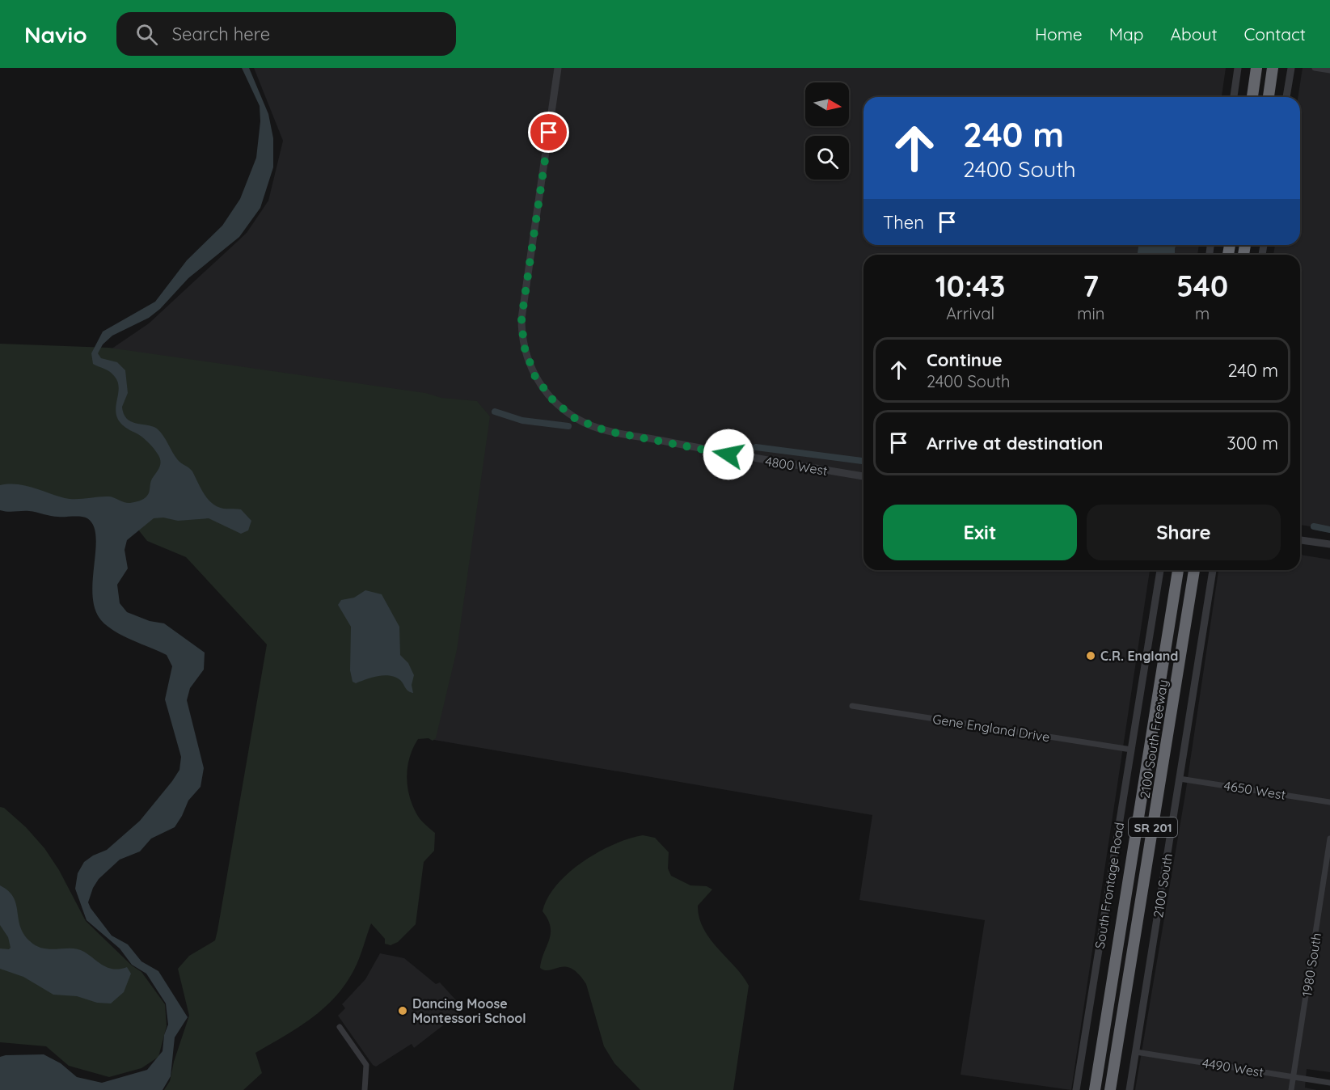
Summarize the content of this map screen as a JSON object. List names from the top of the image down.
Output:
{
  "streets": {
    "highway": ["2100 South Freeway", "SR 201"],
    "street": [
      "4800 West",
      "Gene England Drive",
      "4650 West",
      "South Frontage Road",
      "2100 South",
      "1980 South",
      "4490 West"
    ]
  },
  "crossings": [
    ["Gene England Drive", "South Frontage Road"],
    ["4650 West", "2100 South"],
    ["2100 South", "4490 West"],
    ["1980 South", "4490 West"]
  ],
  "places": ["C.R. England", "Dancing Moose Montessori School"],
  "north": "right",
  "page": {
    "header": "Navio",
    "search": "Search here",
    "nav": [
      "Home",
      "Map",
      "About",
      "Contact"
    ],
    "turn": ["240 m", "2400 South"],
    "then": "Then",
    "eta": [
      "10:43",
      "Arrival",
      "7",
      "min",
      "540",
      "m"
    ],
    "list": [
      {
        "name": "Continue",
        "note": "2400 South",
        "value": "240 m"
      },
      {
        "name": "Arrive at destination",
        "value": "300 m"
      }
    ],
    "buttons": ["Exit", "Share"]
  }
}
